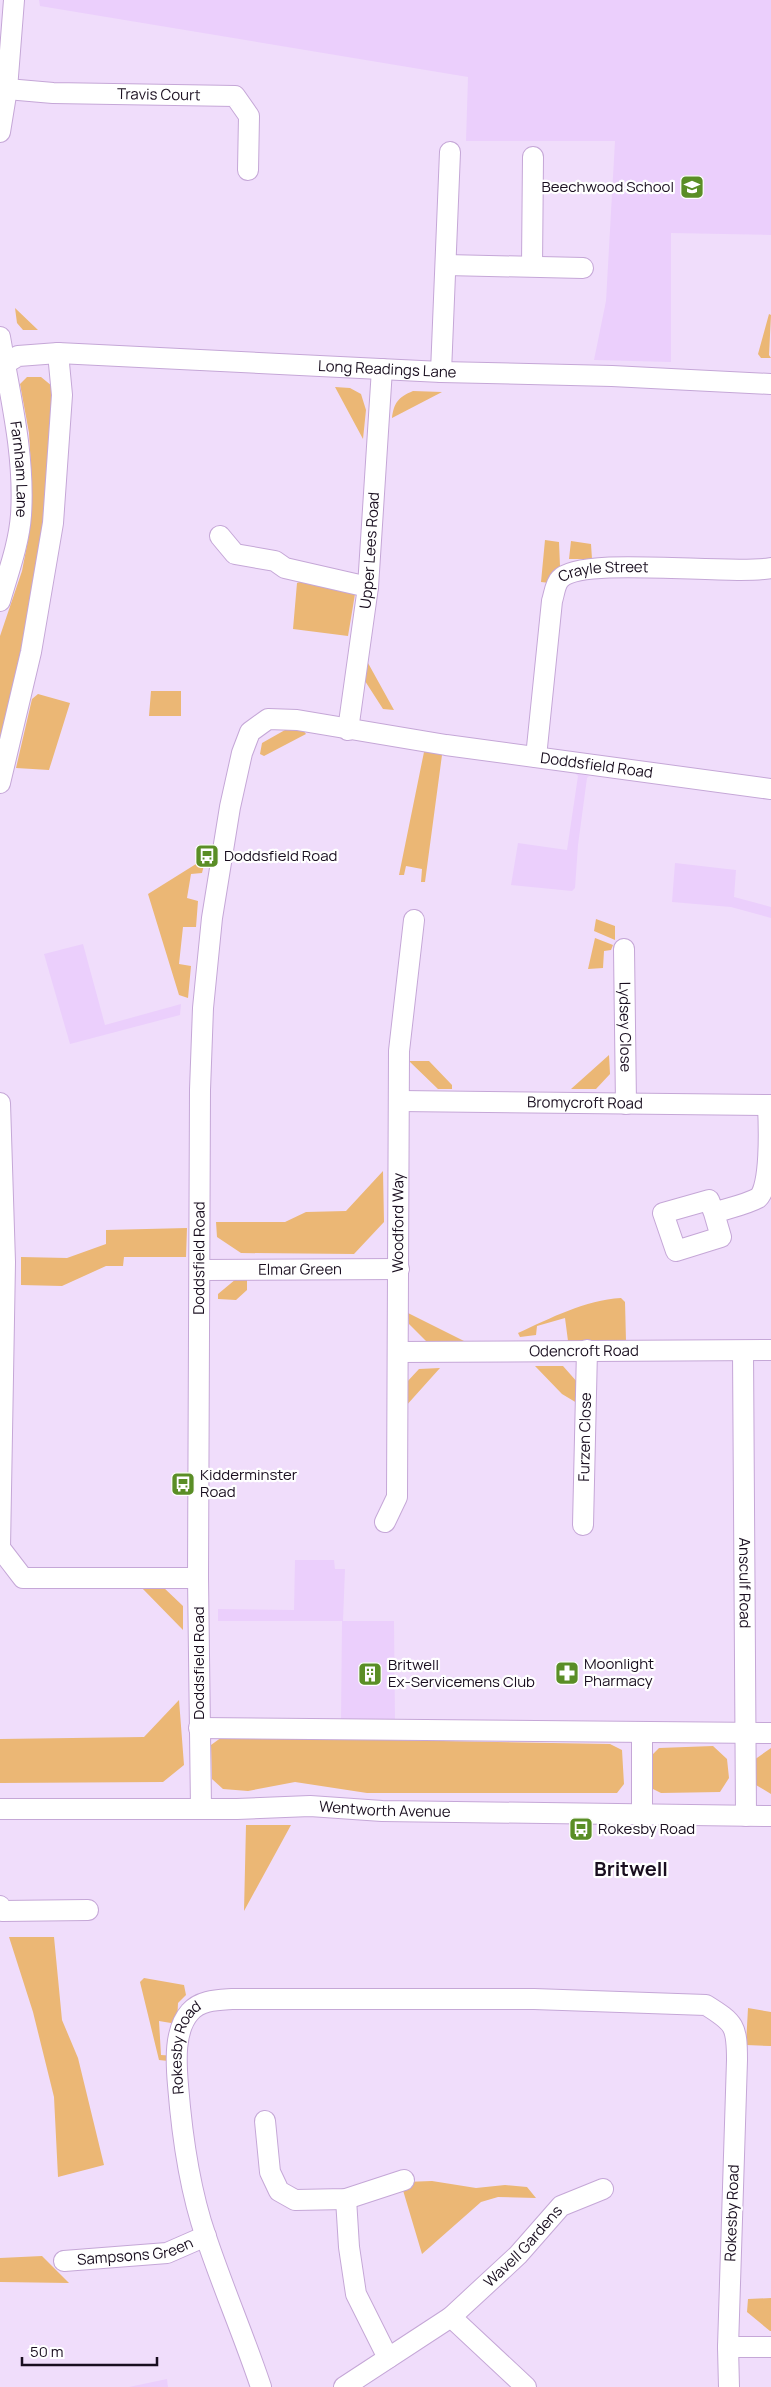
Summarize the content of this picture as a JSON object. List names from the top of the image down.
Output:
{
  "streets": {
    "street": [
      "Travis Court",
      "Long Readings Lane",
      "Farnham Lane",
      "Upper Lees Road",
      "Crayle Street",
      "Doddsfield Road",
      "Lydsey Close",
      "Bromycroft Road",
      "Woodford Way",
      "Elmar Green",
      "Odencroft Road",
      "Furzen Close",
      "Ansculf Road",
      "Wentworth Avenue",
      "Rokesby Road",
      "Wavell Gardens",
      "Sampsons Green"
    ]
  },
  "crossings": [
    ["Long Readings Lane", "Farnham Lane"],
    ["Long Readings Lane", "Upper Lees Road"],
    ["Upper Lees Road", "Doddsfield Road"],
    ["Crayle Street", "Doddsfield Road"],
    ["Doddsfield Road", "Elmar Green"],
    ["Doddsfield Road", "Wentworth Avenue"],
    ["Lydsey Close", "Bromycroft Road"],
    ["Bromycroft Road", "Woodford Way"],
    ["Woodford Way", "Elmar Green"],
    ["Woodford Way", "Odencroft Road"],
    ["Odencroft Road", "Furzen Close"],
    ["Odencroft Road", "Ansculf Road"],
    ["Ansculf Road", "Wentworth Avenue"],
    ["Rokesby Road", "Sampsons Green"]
  ],
  "districts": ["Britwell"],
  "places": {
    "school or university": ["Beechwood School"],
    "bus stop": ["Doddsfield Road", "Kidderminster Road", "Rokesby Road"],
    "pharmacy": ["Moonlight Pharmacy"],
    "building": ["Britwell Ex-Servicemens Club"]
  },
  "scale_bar": "50 m"
}
